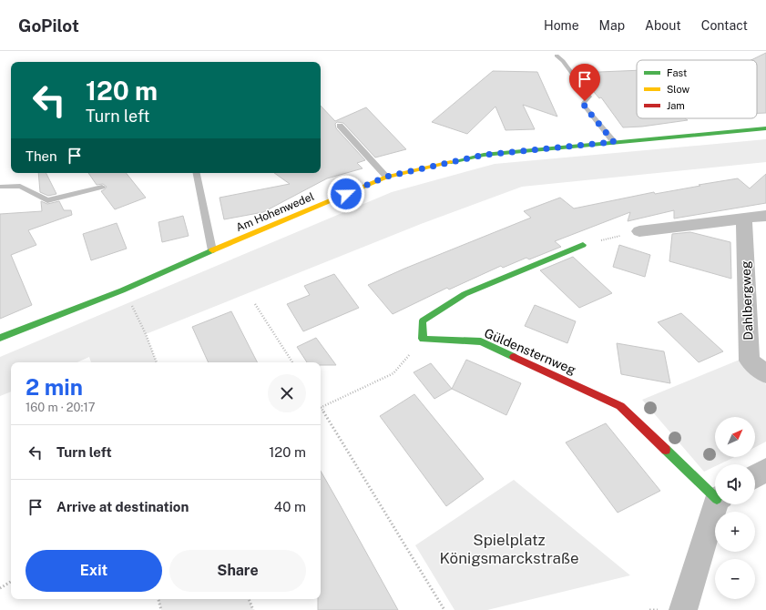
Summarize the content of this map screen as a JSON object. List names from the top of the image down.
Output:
{
  "streets": {
    "street": ["Am Hohenwedel", "Dahlbergweg", "Güldensternweg"]
  },
  "parks": ["Spielplatz Königsmarckstraße"],
  "legend": ["Fast", "Slow", "Jam"],
  "north": "top right",
  "page": {
    "header": "GoPilot",
    "nav": [
      "Home",
      "Map",
      "About",
      "Contact"
    ],
    "turn": ["120 m", "Turn left"],
    "then": "Then",
    "heading": ["2 min", "160 m · 20:17"],
    "map_buttons": ["+", "−"],
    "list": [
      {
        "name": "Turn left",
        "value": "120 m"
      },
      {
        "name": "Arrive at destination",
        "value": "40 m"
      }
    ],
    "buttons": ["Exit", "Share"]
  }
}
